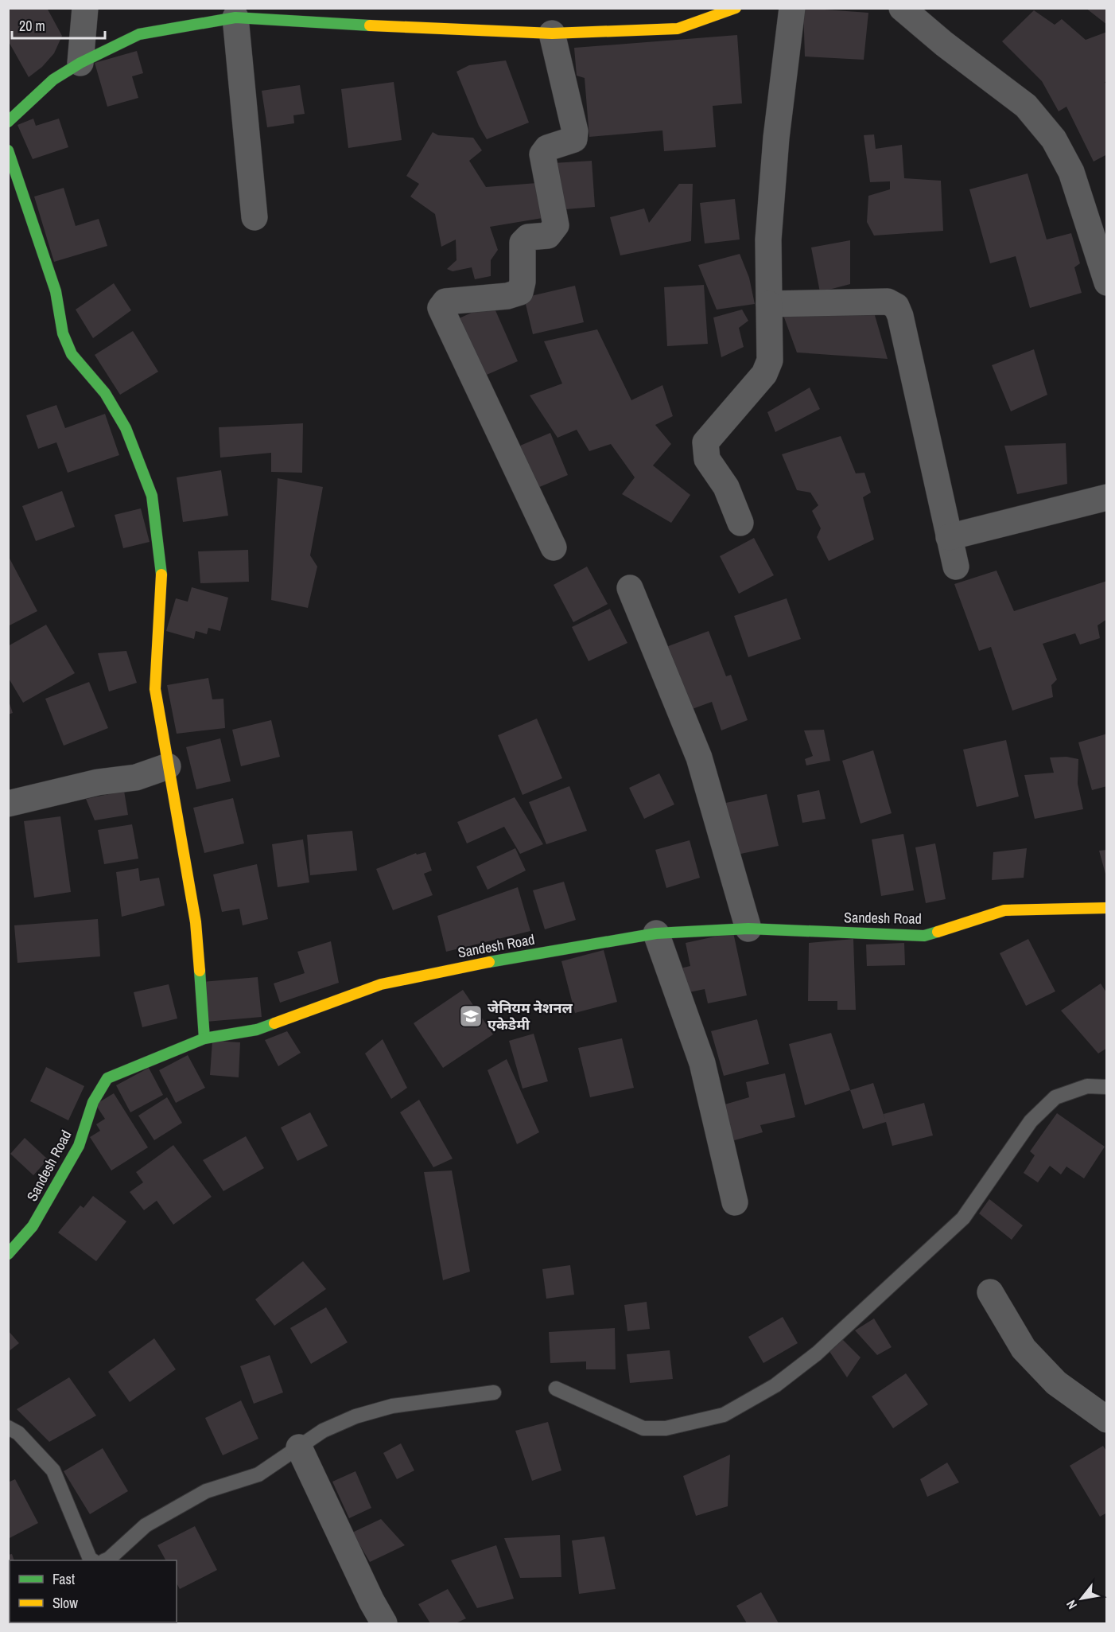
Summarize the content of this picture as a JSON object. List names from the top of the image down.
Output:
{
  "streets": {
    "street": ["Sandesh Road"]
  },
  "places": {
    "school or university": ["जेनियम नेशनल एकेडेमी"]
  },
  "legend": ["Fast", "Slow"],
  "scale_bar": "20 m",
  "north": "bottom left"
}
